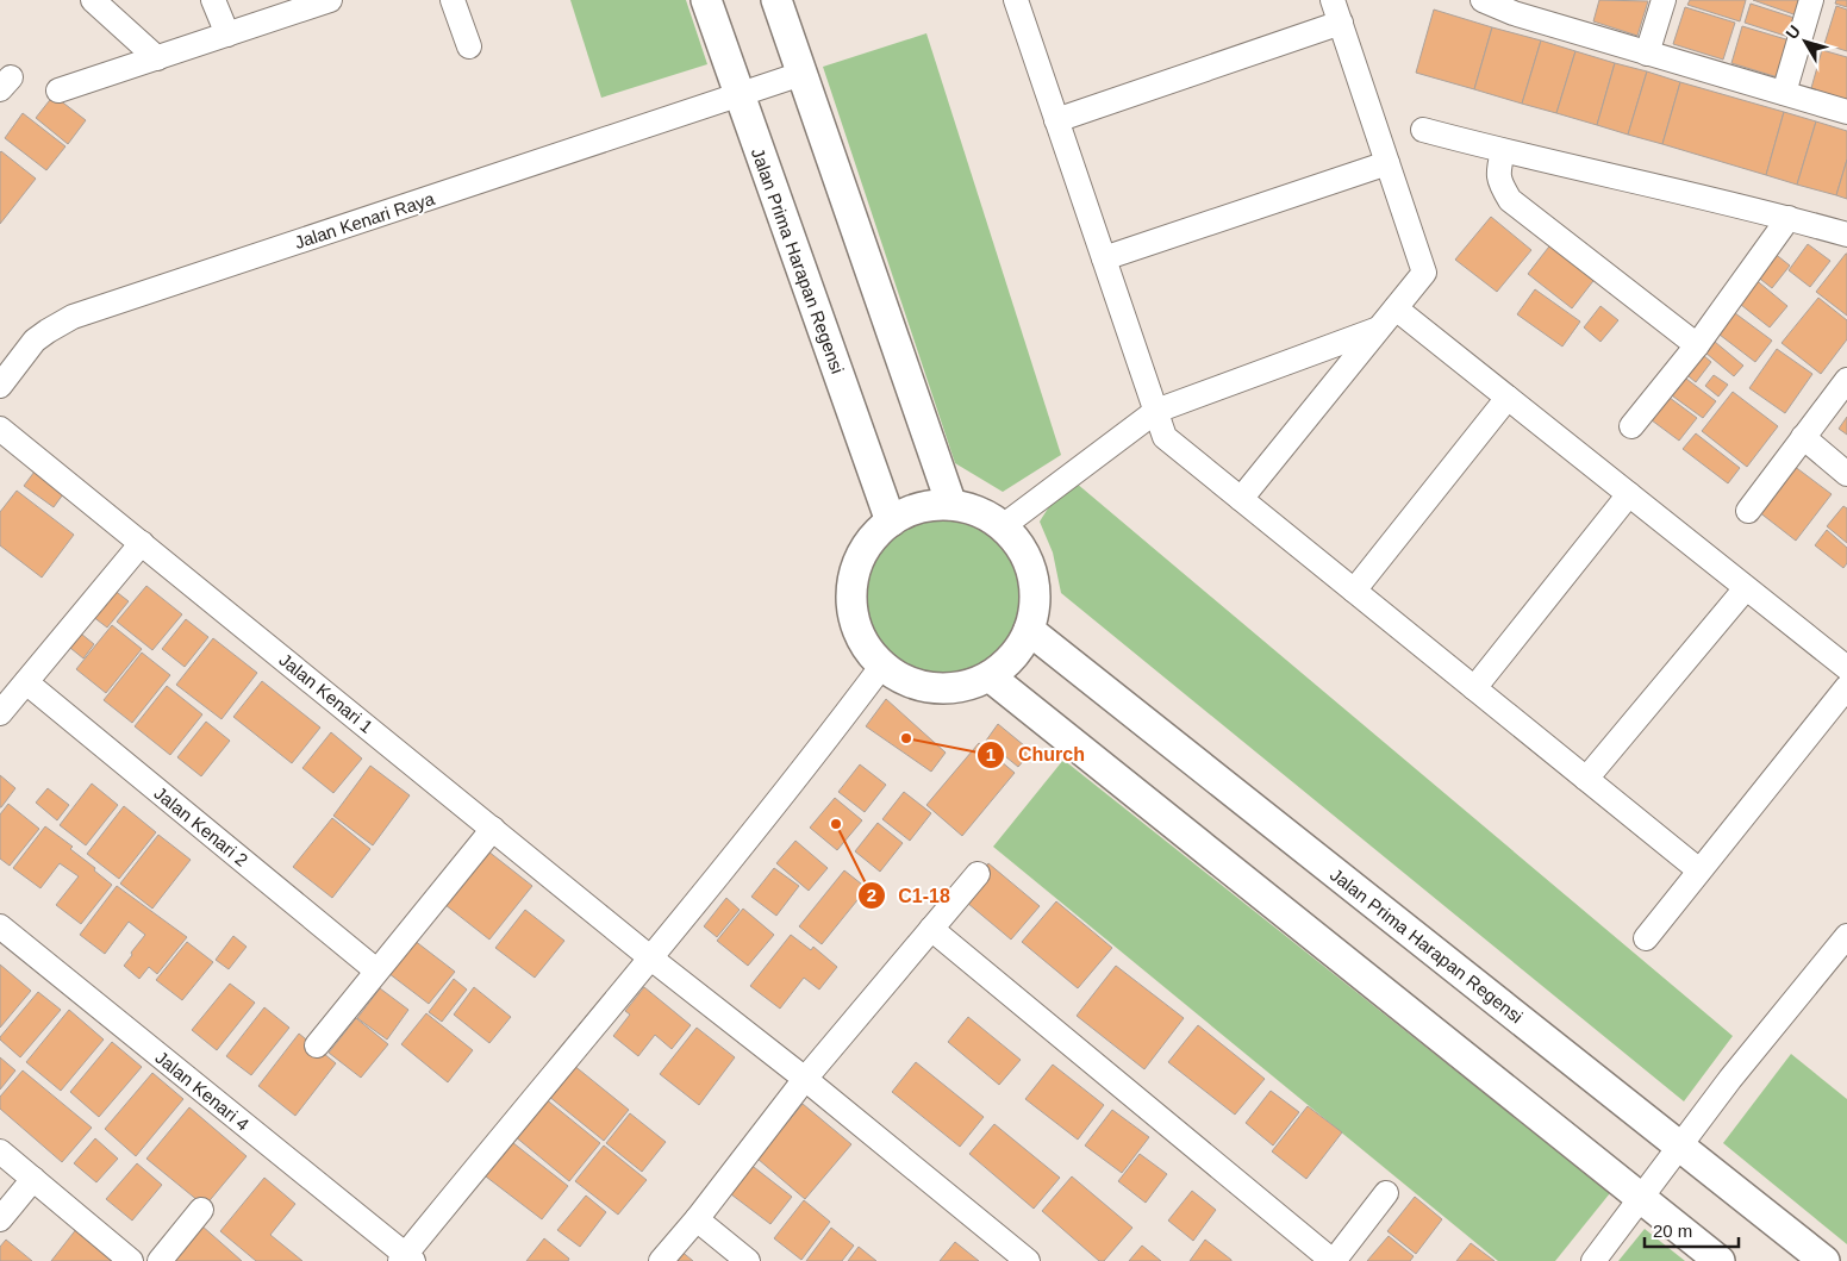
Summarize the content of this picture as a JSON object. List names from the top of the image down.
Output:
{
  "streets": {
    "street": [
      "Jalan Kenari Raya",
      "Jalan Prima Harapan Regensi",
      "Jalan Kenari 1",
      "Jalan Kenari 2",
      "Jalan Kenari 4"
    ]
  },
  "crossings": [
    ["Jalan Kenari Raya", "Jalan Prima Harapan Regensi"]
  ],
  "places": ["Church", "C1-18"],
  "scale_bar": "20 m",
  "north": "top left"
}
